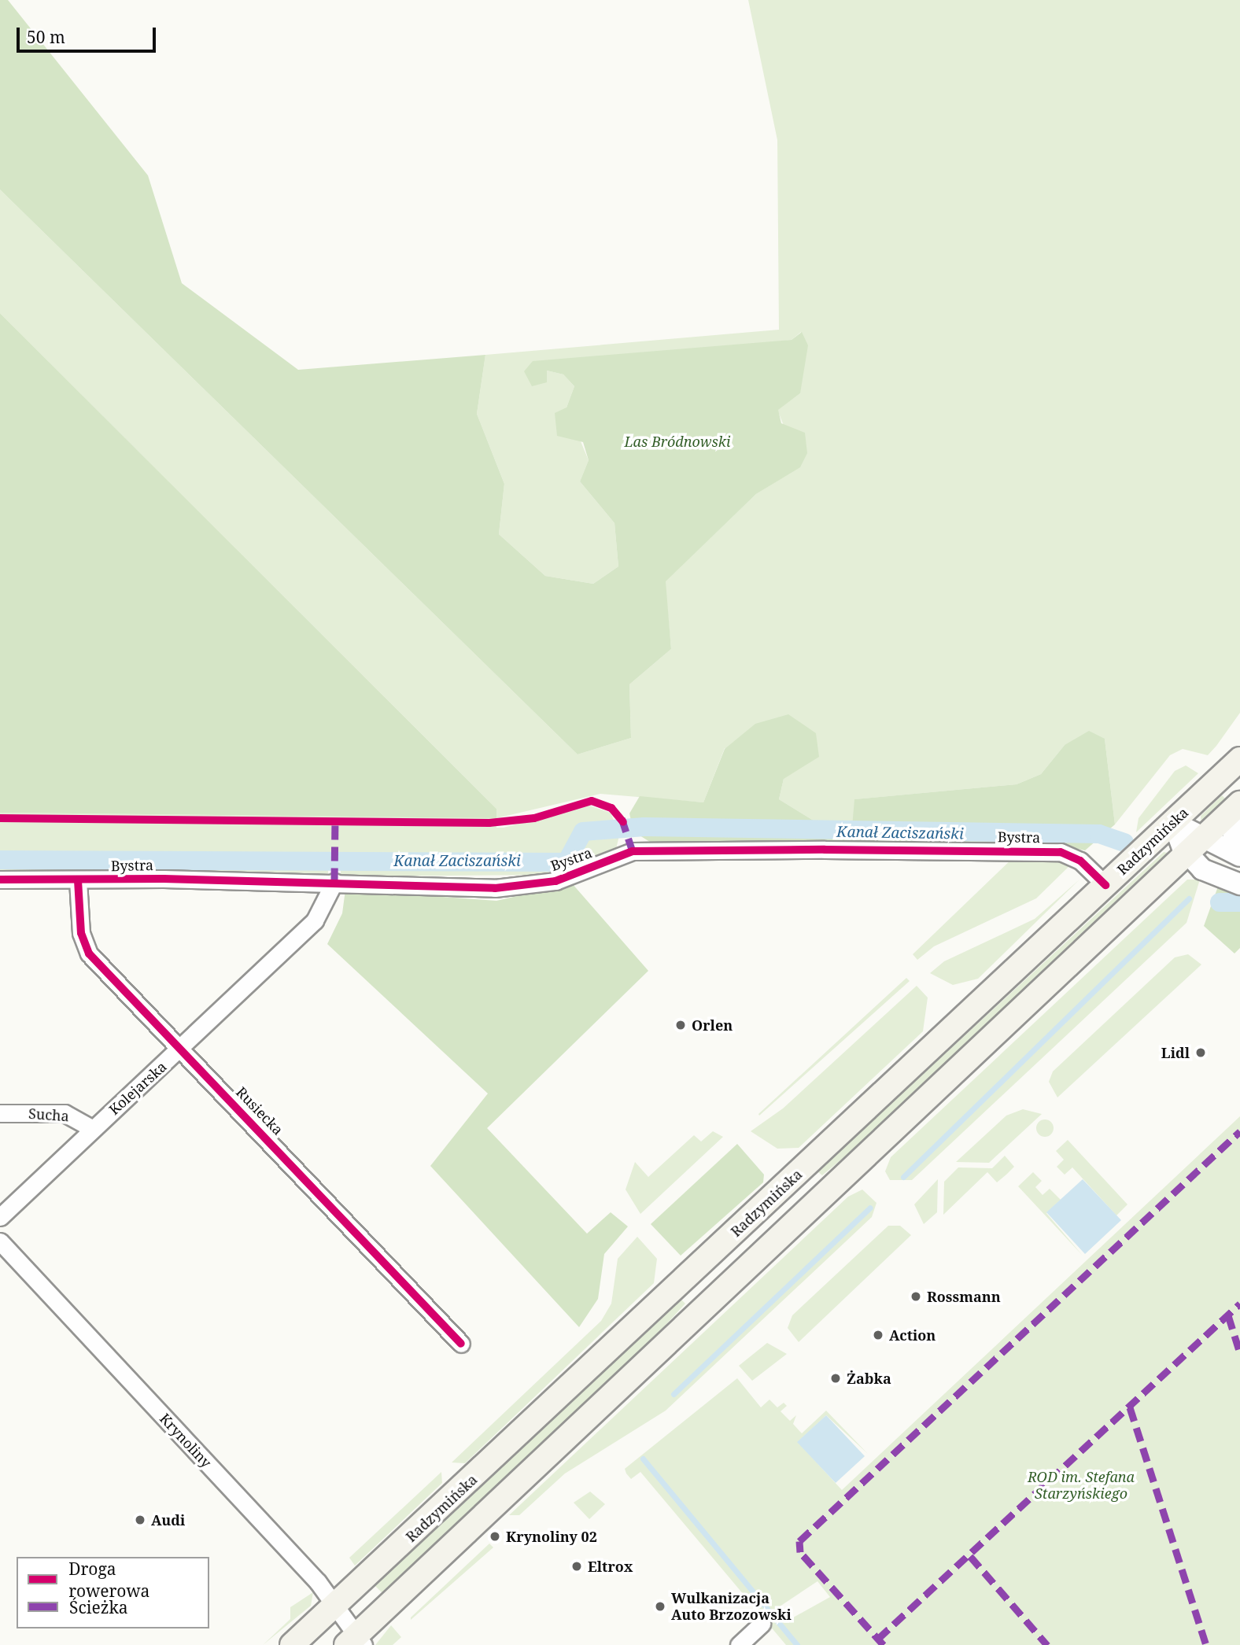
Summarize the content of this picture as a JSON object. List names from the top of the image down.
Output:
{
  "streets": {
    "main road": ["Radzymińska"],
    "street": [
      "Bystra",
      "Kolejarska",
      "Rusiecka",
      "Sucha",
      "Krynoliny"
    ]
  },
  "crossings": [
    ["Bystra", "Radzymińska"],
    ["Bystra", "Kolejarska"],
    ["Bystra", "Rusiecka"],
    ["Radzymińska", "Krynoliny"],
    ["Kolejarska", "Rusiecka"],
    ["Kolejarska", "Sucha"]
  ],
  "water": ["Kanał Zaciszański"],
  "parks": ["Las Bródnowski", "ROD im. Stefana Starzyńskiego"],
  "places": [
    "Orlen",
    "Lidl",
    "Rossmann",
    "Action",
    "Żabka",
    "Audi",
    "Krynoliny 02",
    "Eltrox",
    "Wulkanizacja Auto Brzozowski"
  ],
  "legend": ["Droga rowerowa", "Ścieżka"],
  "scale_bar": "50 m"
}
